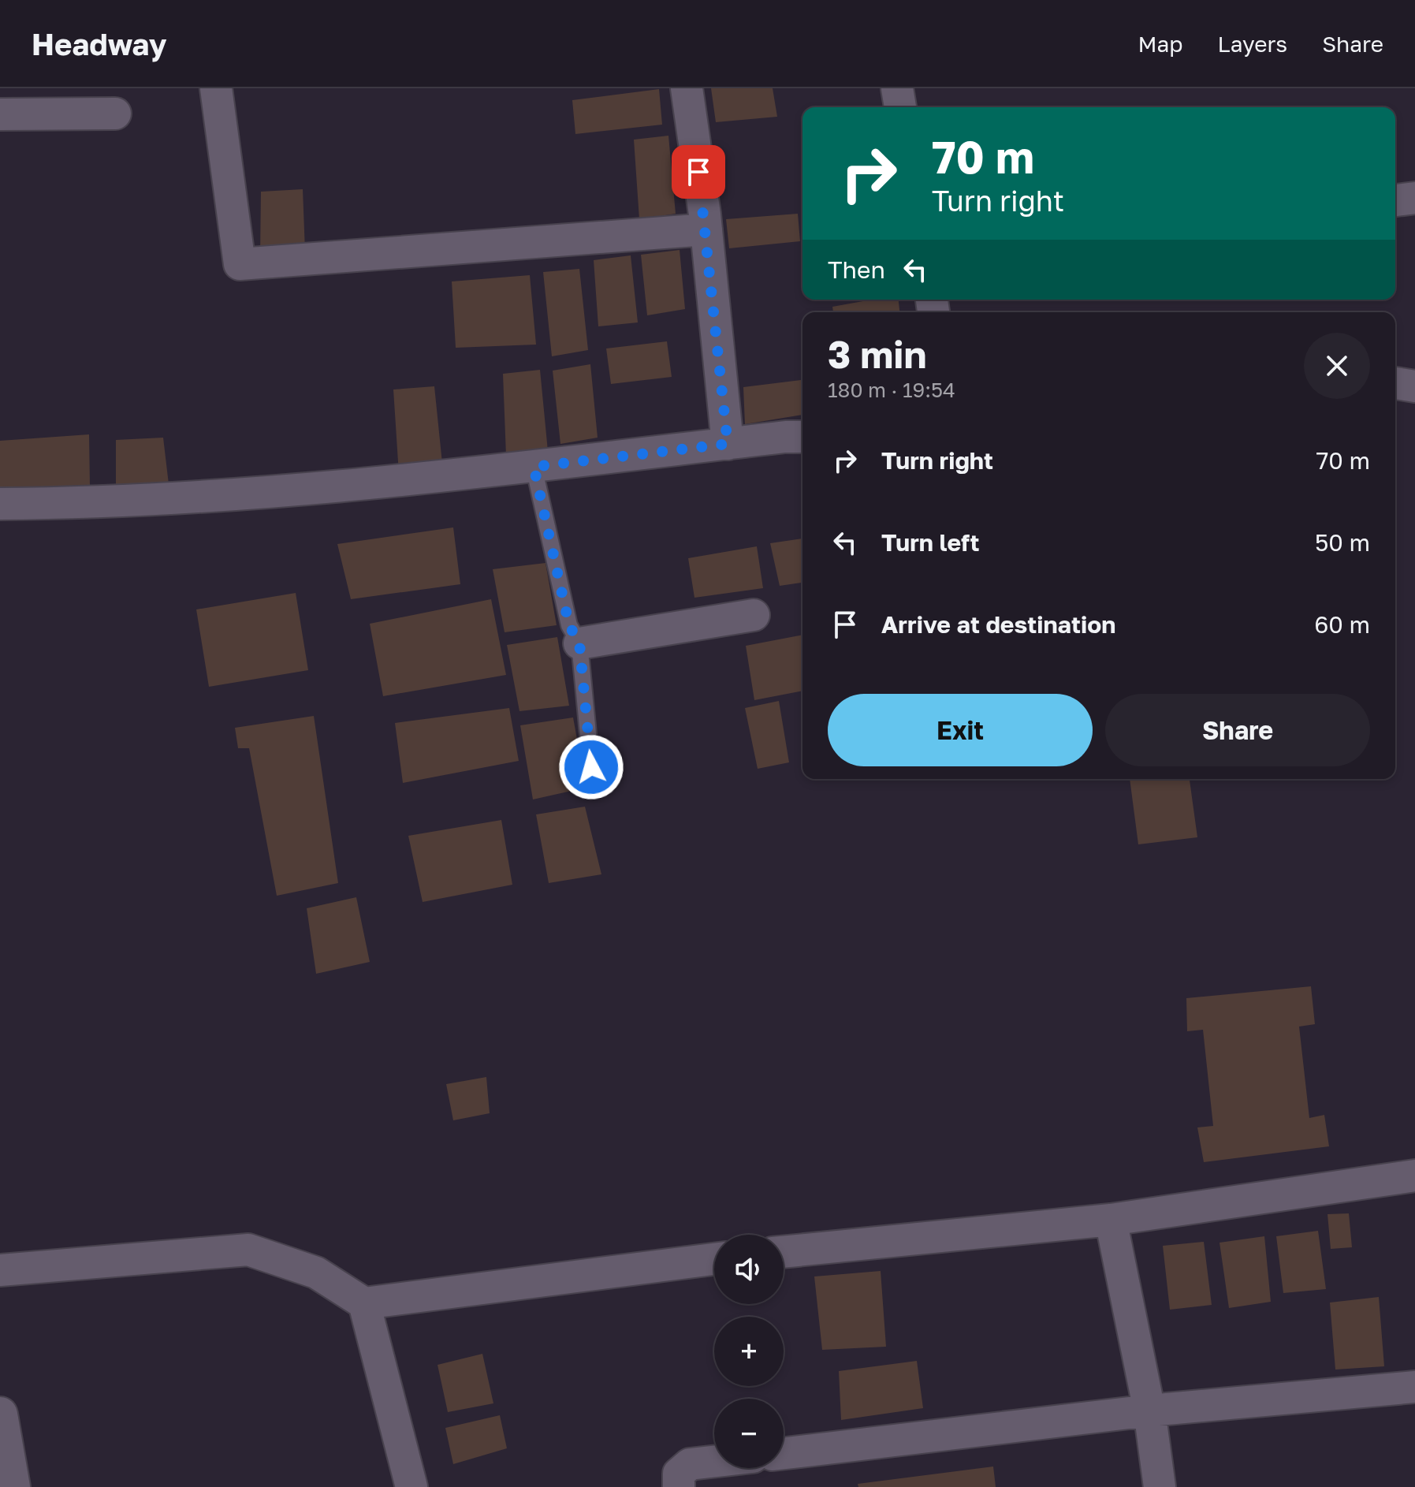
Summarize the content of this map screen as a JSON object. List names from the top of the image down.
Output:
{
  "page": {
    "header": "Headway",
    "nav": ["Map", "Layers", "Share"],
    "turn": ["70 m", "Turn right"],
    "then": "Then",
    "heading": ["3 min", "180 m · 19:54"],
    "list": [
      {
        "name": "Turn right",
        "value": "70 m"
      },
      {
        "name": "Turn left",
        "value": "50 m"
      },
      {
        "name": "Arrive at destination",
        "value": "60 m"
      }
    ],
    "buttons": ["Exit", "Share"],
    "map_buttons": ["+", "−"]
  }
}
